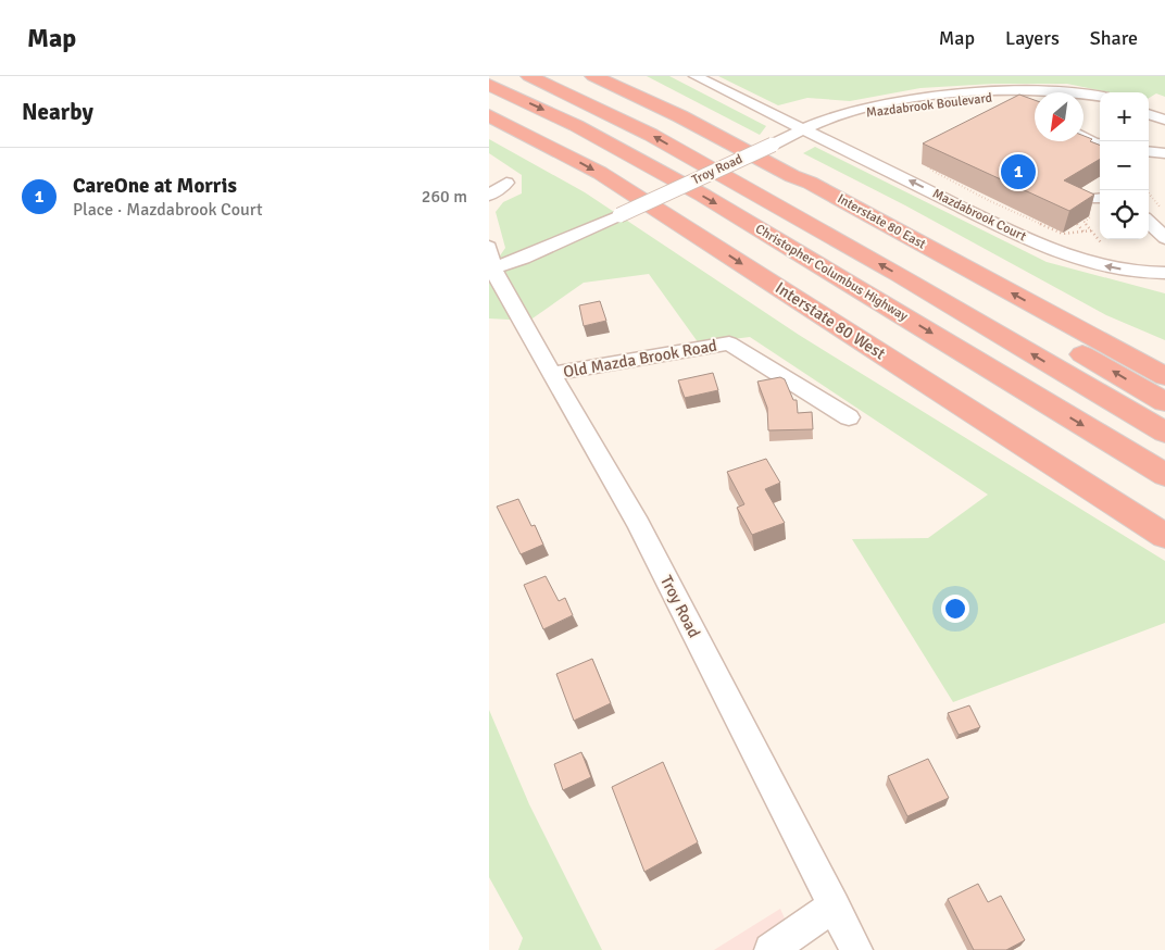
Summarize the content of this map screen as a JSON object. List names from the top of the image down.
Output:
{
  "streets": {
    "highway": ["Interstate 80 East", "Christopher Columbus Highway", "Interstate 80 West"],
    "street": [
      "Mazdabrook Boulevard",
      "Troy Road",
      "Mazdabrook Court",
      "Old Mazda Brook Road"
    ]
  },
  "crossings": [
    ["Mazdabrook Boulevard", "Troy Road"],
    ["Mazdabrook Boulevard", "Mazdabrook Court"],
    ["Troy Road", "Mazdabrook Court"],
    ["Troy Road", "Old Mazda Brook Road"]
  ],
  "one_way": ["Mazdabrook Court", "Interstate 80 West"],
  "north": "bottom left",
  "page": {
    "header": "Map",
    "nav": ["Map", "Layers", "Share"],
    "heading": "Nearby",
    "map_buttons": ["+", "−"],
    "list": [
      {
        "mark": "1",
        "name": "CareOne at Morris",
        "note": "Place · Mazdabrook Court",
        "value": "260 m"
      }
    ],
    "pins": "1"
  }
}
